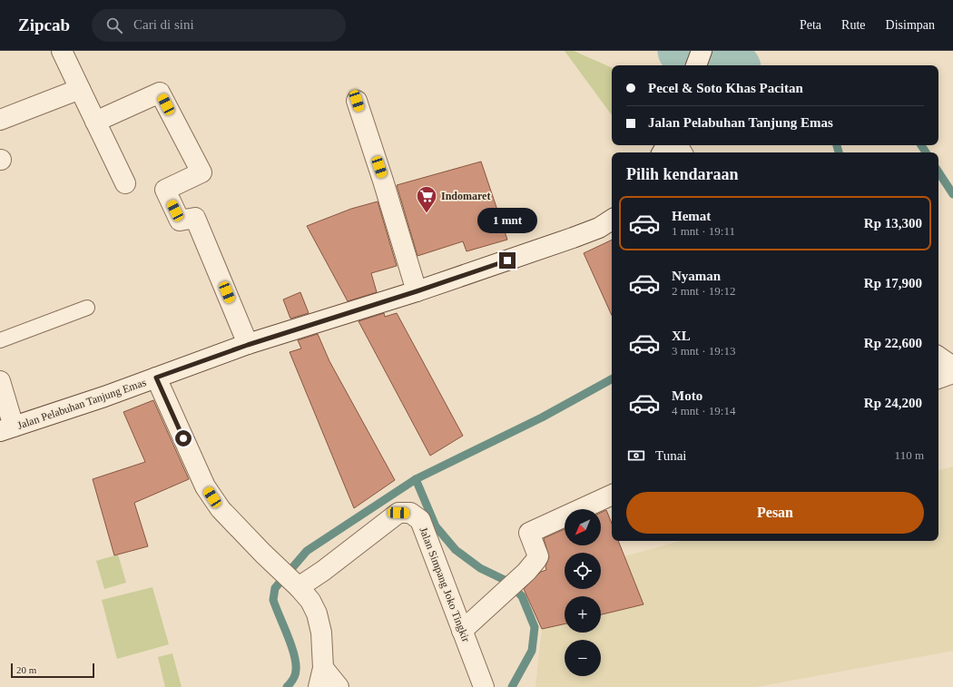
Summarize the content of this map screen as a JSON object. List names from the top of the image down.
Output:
{
  "streets": {
    "street": ["Jalan Pelabuhan Tanjung Emas", "Jalan Simpang Joko Tingkir"]
  },
  "places": {
    "supermarket": ["Indomaret"]
  },
  "scale_bar": "20 m",
  "north": "bottom left",
  "page": {
    "header": "Zipcab",
    "search": "Cari di sini",
    "nav": ["Peta", "Rute", "Disimpan"],
    "banner": ["Pecel & Soto Khas Pacitan", "Jalan Pelabuhan Tanjung Emas"],
    "heading": "Pilih kendaraan",
    "list": [
      {
        "name": "Hemat",
        "note": "1 mnt · 19:11",
        "value": "Rp 13,300"
      },
      {
        "name": "Nyaman",
        "note": "2 mnt · 19:12",
        "value": "Rp 17,900"
      },
      {
        "name": "XL",
        "note": "3 mnt · 19:13",
        "value": "Rp 22,600"
      },
      {
        "name": "Moto",
        "note": "4 mnt · 19:14",
        "value": "Rp 24,200"
      }
    ],
    "bubble": "1 mnt",
    "pay": ["Tunai", "110 m"],
    "buttons": "Pesan",
    "map_buttons": ["+", "−"],
    "scale": "20 m"
  }
}
